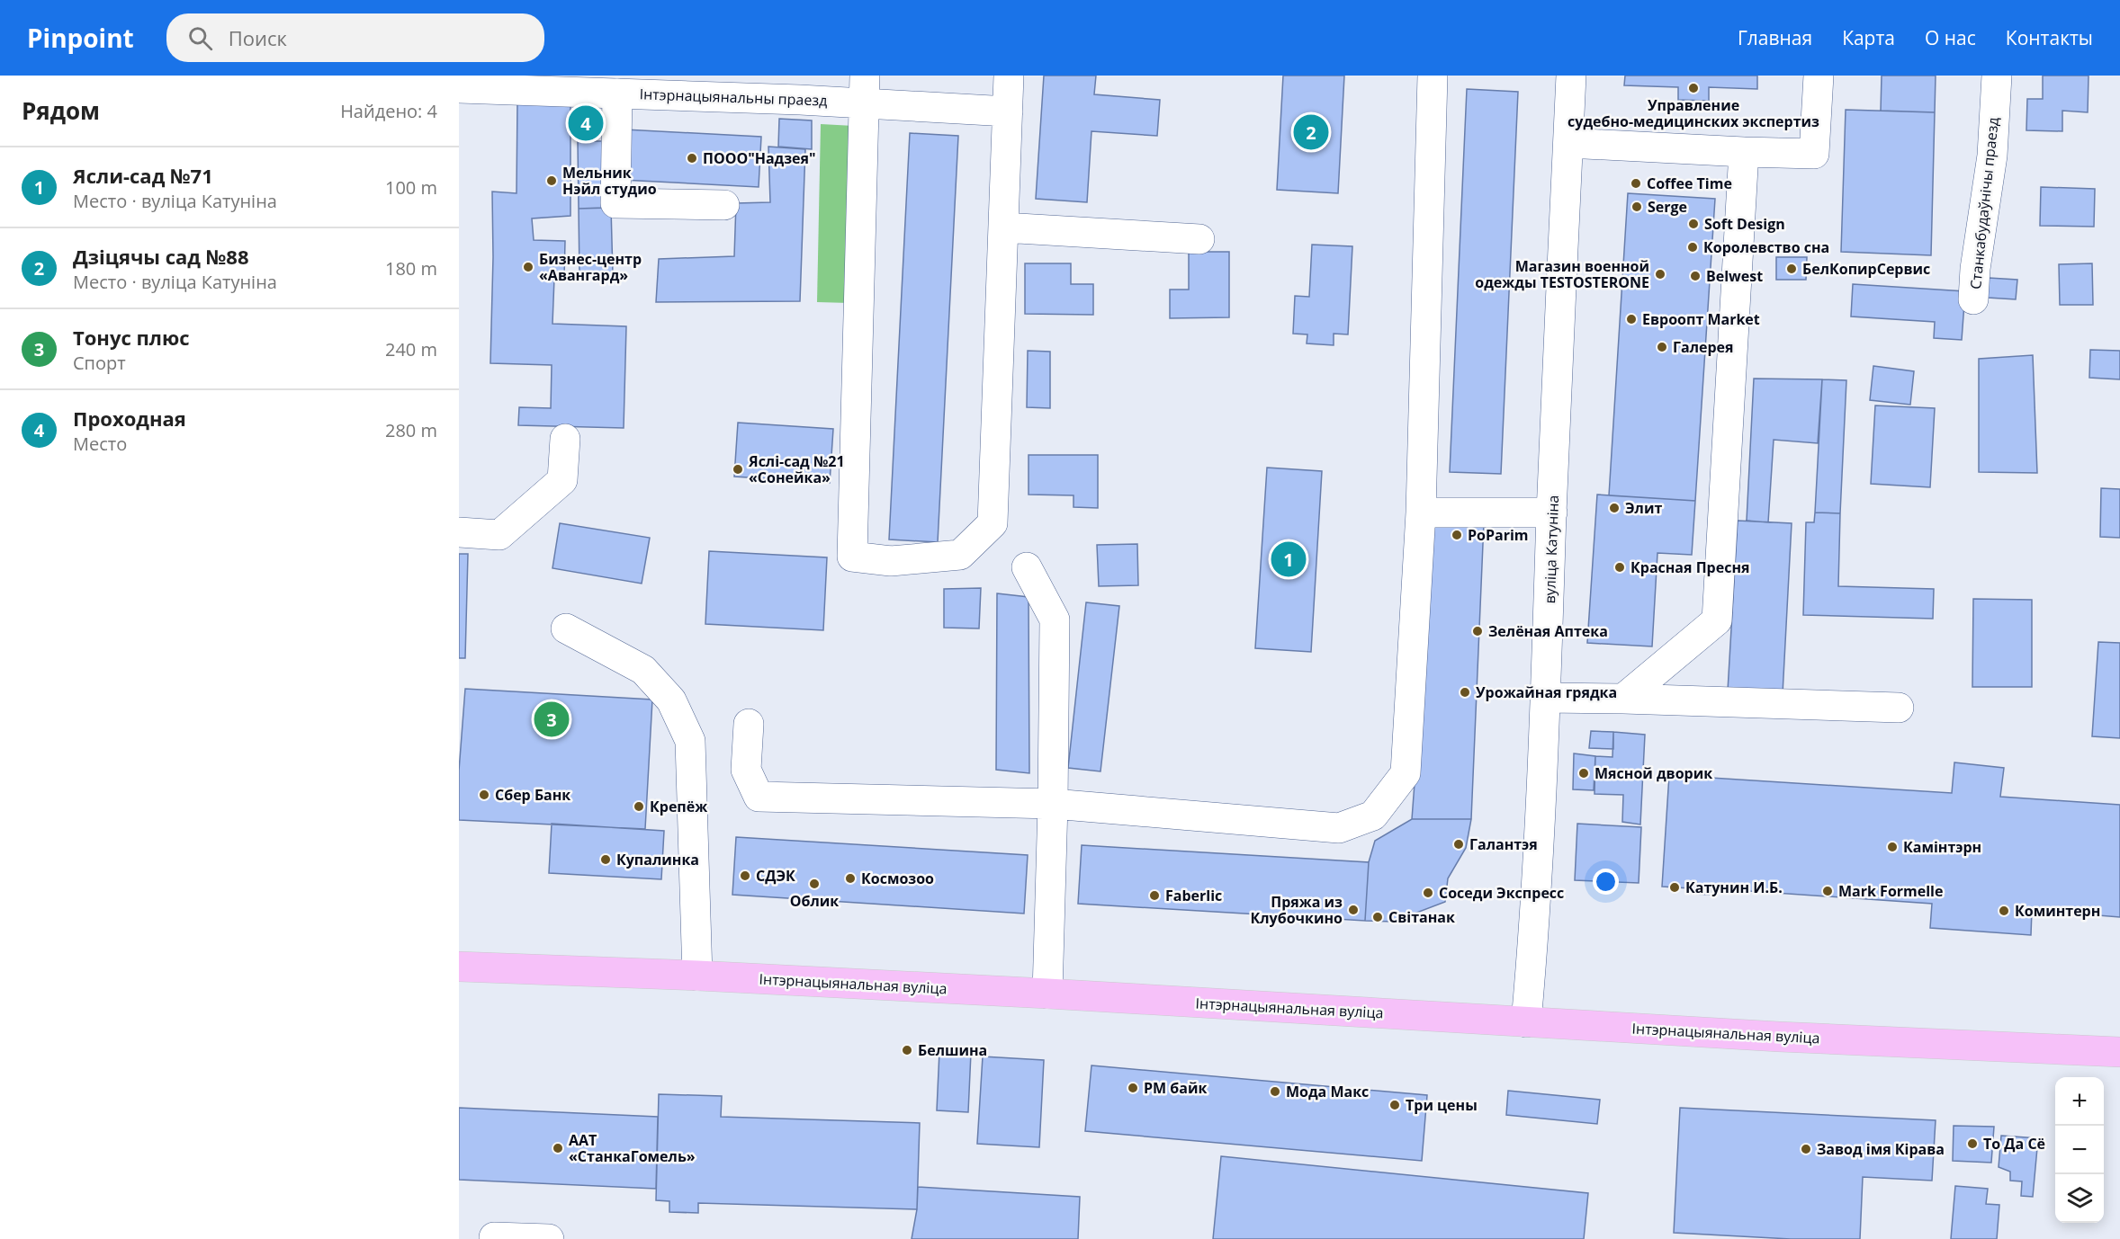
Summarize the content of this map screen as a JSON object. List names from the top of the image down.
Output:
{
  "streets": {
    "main road": ["Інтэрнацыянальная вуліца"],
    "street": ["Інтэрнацыянальны праезд", "Станкабудаўнічы праезд", "вуліца Катуніна"]
  },
  "crossings": [
    ["вуліца Катуніна", "Інтэрнацыянальная вуліца"]
  ],
  "places": [
    "Управление судебно-медицинских экспертиз",
    "ПООО\"Надзея\"",
    "Мельник Нэйл студио",
    "Coffee Time",
    "Serge",
    "Soft Design",
    "Королевство сна",
    "Бизнес-центр «Авангард»",
    "БелКопирСервис",
    "Магазин военной одежды TESTOSTERONE",
    "Belwest",
    "Евроопт Market",
    "Галерея",
    "Яслі-сад №21 «Сонейка»",
    "Элит",
    "PoParim",
    "Красная Пресня",
    "Зелёная Аптека",
    "Урожайная грядка",
    "Мясной дворик",
    "Сбер Банк",
    "Крепёж",
    "Галантэя",
    "Камінтэрн",
    "Купалинка",
    "СДЭК",
    "Космозоо",
    "Облик",
    "Катунин И.Б.",
    "Mark Formelle",
    "Соседи Экспресс",
    "Faberlic",
    "Пряжа из Клубочкино",
    "Коминтерн",
    "Світанак",
    "Белшина",
    "РМ байк",
    "Мода Макс",
    "Три цены",
    "То Да Сё",
    "ААТ «СтанкаГомель»",
    "Завод імя Кірава"
  ],
  "page": {
    "header": "Pinpoint",
    "search": "Поиск",
    "nav": [
      "Главная",
      "Карта",
      "О нас",
      "Контакты"
    ],
    "heading": ["Рядом", "Найдено: 4"],
    "pins": [
      "4",
      "2",
      "1",
      "3"
    ],
    "list": [
      {
        "mark": "1",
        "name": "Ясли-сад №71",
        "note": "Место · вуліца Катуніна",
        "value": "100 m"
      },
      {
        "mark": "2",
        "name": "Дзіцячы сад №88",
        "note": "Место · вуліца Катуніна",
        "value": "180 m"
      },
      {
        "mark": "3",
        "name": "Тонус плюс",
        "note": "Спорт",
        "value": "240 m"
      },
      {
        "mark": "4",
        "name": "Проходная",
        "note": "Место",
        "value": "280 m"
      }
    ],
    "map_buttons": ["+", "−"]
  }
}
